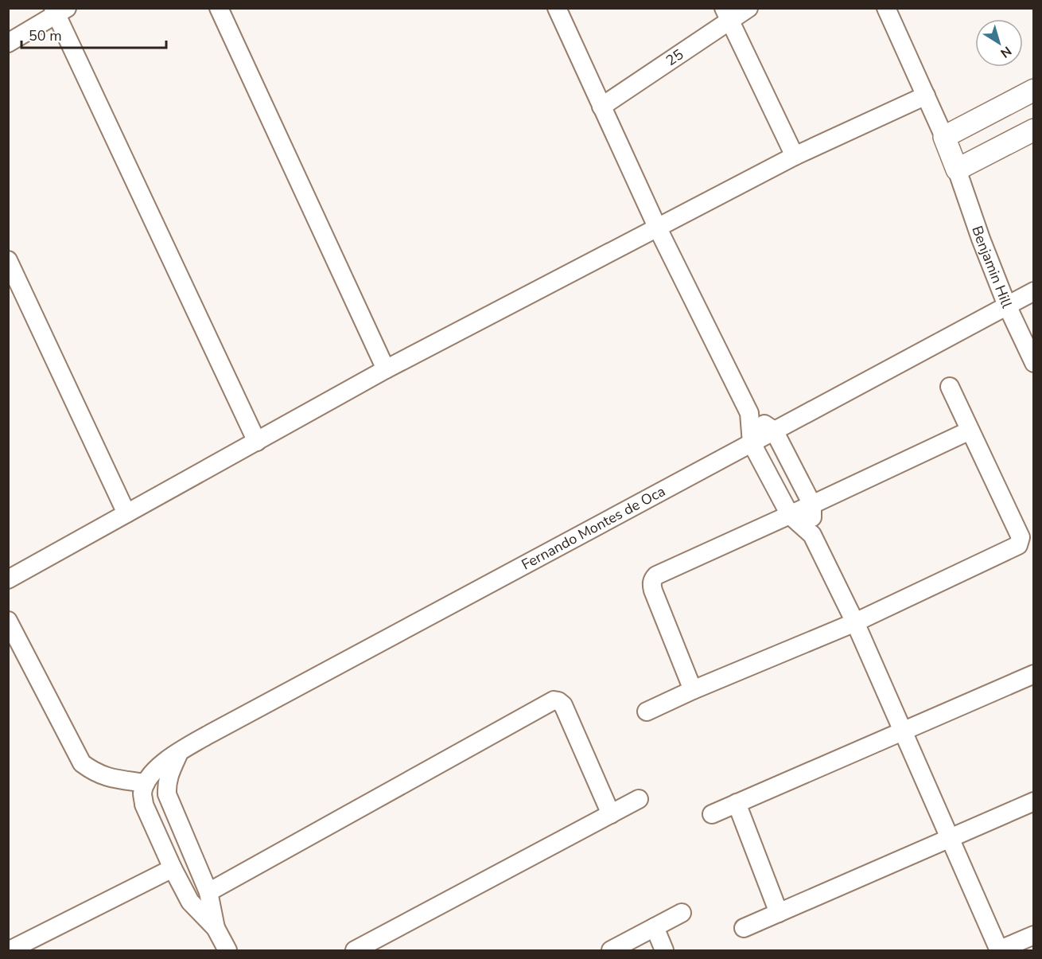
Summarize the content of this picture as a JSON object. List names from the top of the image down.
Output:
{
  "streets": {
    "street": ["25", "Benjamin Hill", "Fernando Montes de Oca"]
  },
  "crossings": [
    ["Benjamin Hill", "Fernando Montes de Oca"]
  ],
  "scale_bar": "50 m",
  "north": "bottom right"
}
